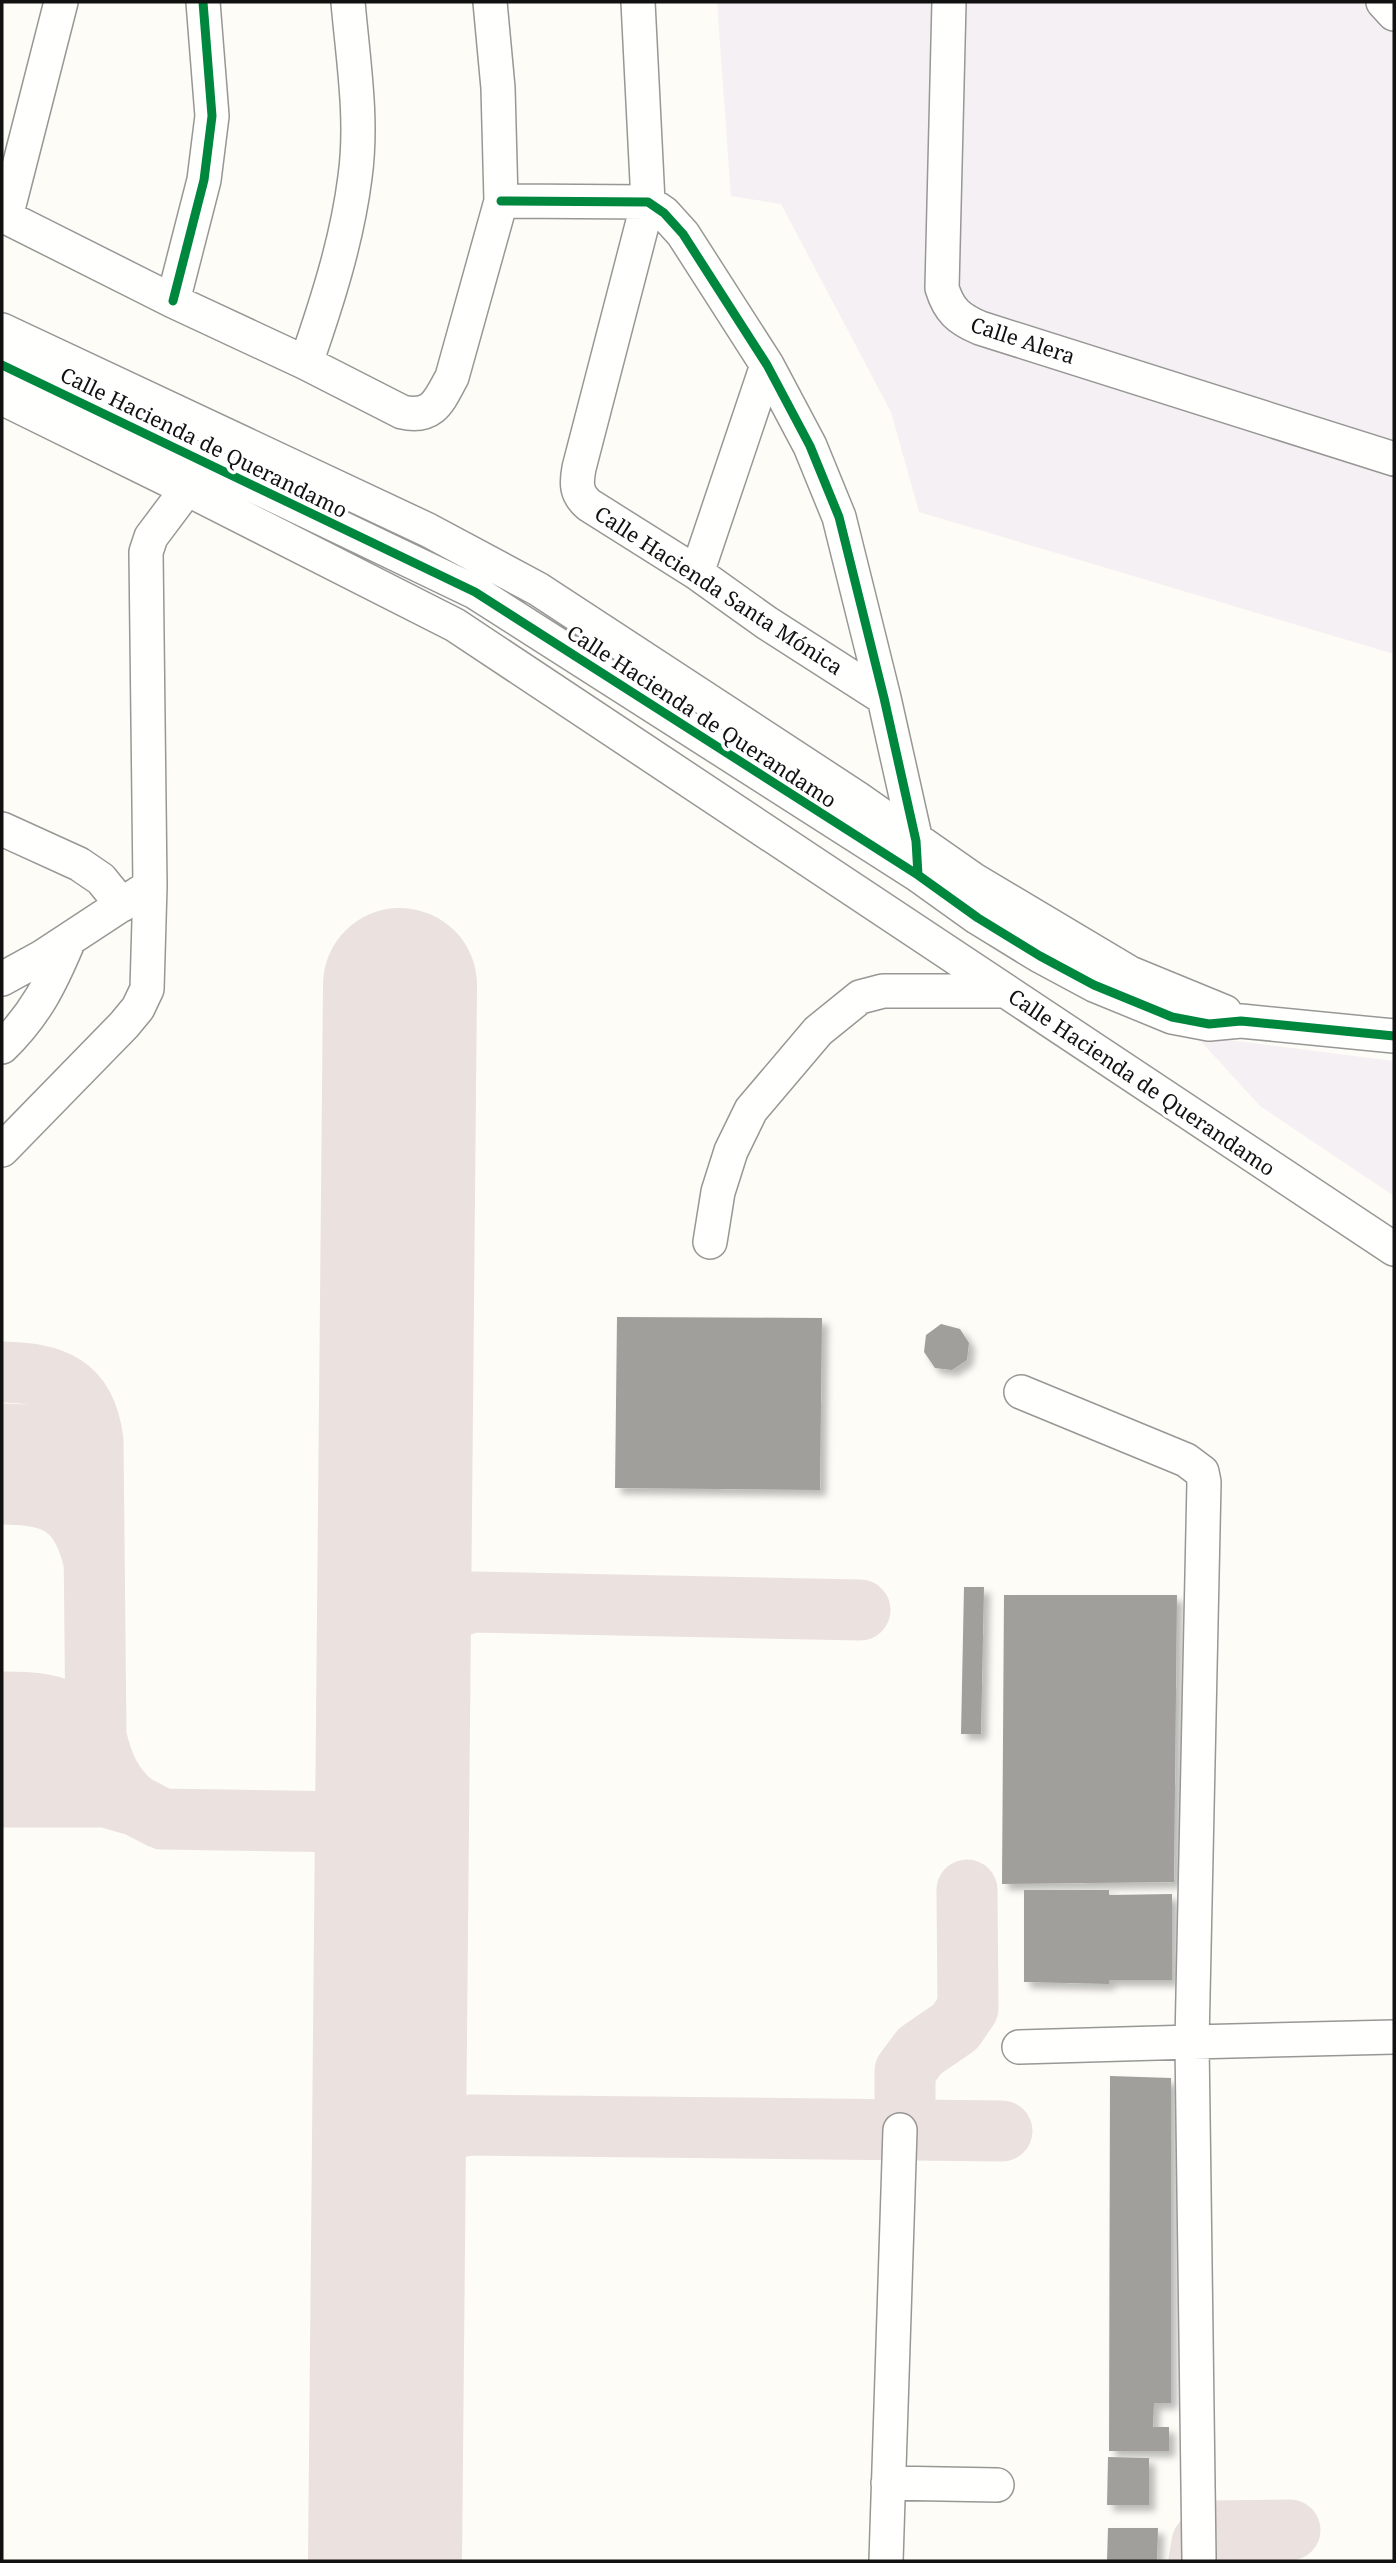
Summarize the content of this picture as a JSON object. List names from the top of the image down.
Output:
{
  "streets": {
    "street": ["Calle Alera", "Calle Hacienda de Querandamo", "Calle Hacienda Santa Mónica"]
  }
}
